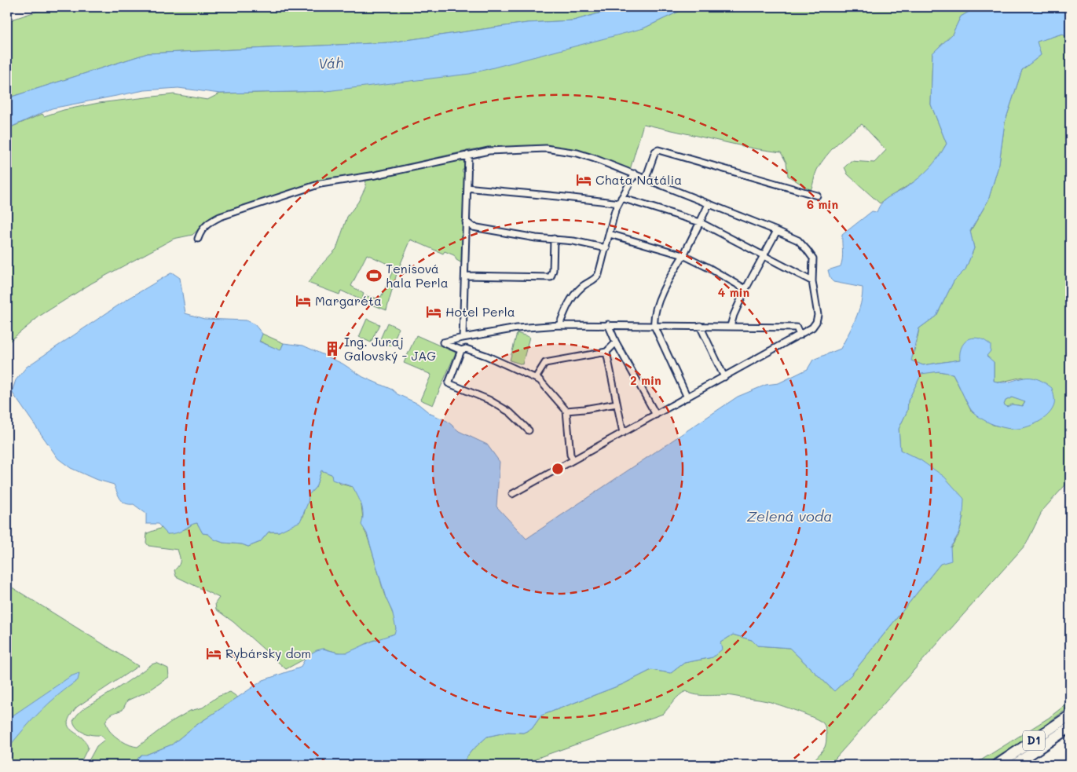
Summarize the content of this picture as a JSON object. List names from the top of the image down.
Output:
{
  "streets": {
    "highway": ["D1"]
  },
  "water": ["Váh", "Zelená voda"],
  "places": {
    "hotel": [
      "Chata Natália",
      "Margaréta",
      "Hotel Perla",
      "Rybársky dom"
    ],
    "sports": ["Tenisová hala Perla"],
    "building": ["Ing. Juraj Galovský - JAG"]
  },
  "rings": ["6 min", "4 min", "2 min"]
}
